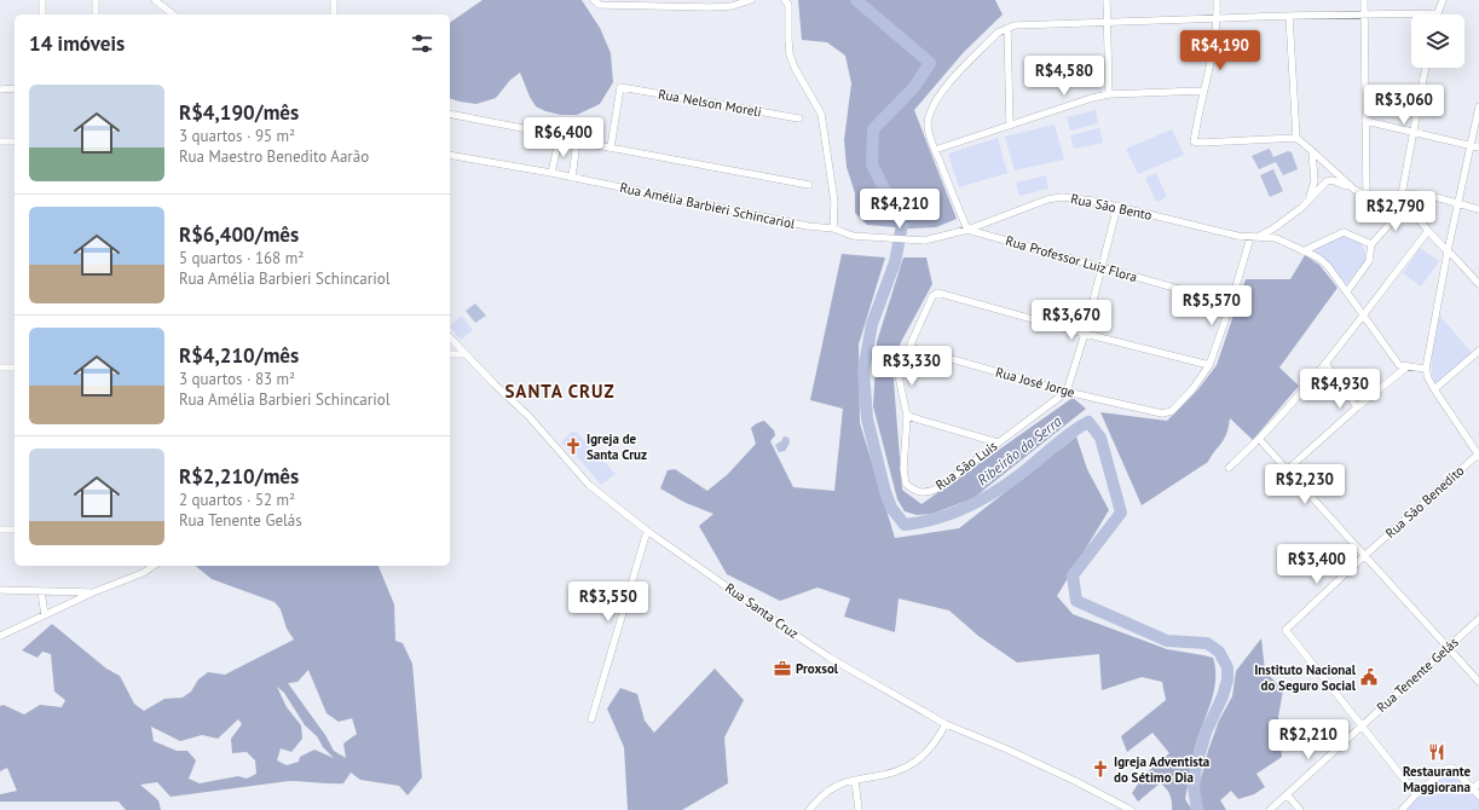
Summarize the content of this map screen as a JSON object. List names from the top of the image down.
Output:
{
  "streets": {
    "street": [
      "Rua Nelson Moreli",
      "Rua Amélia Barbieri Schincariol",
      "Rua São Bento",
      "Rua Professor Luiz Flora",
      "Rua José Jorge",
      "Rua São Luis",
      "Rua São Benedito",
      "Rua Santa Cruz",
      "Rua Tenente Gelás"
    ]
  },
  "crossings": [
    ["Rua Amélia Barbieri Schincariol", "Rua São Bento"],
    ["Rua Amélia Barbieri Schincariol", "Rua Professor Luiz Flora"],
    ["Rua São Bento", "Rua Professor Luiz Flora"],
    ["Rua José Jorge", "Rua São Luis"],
    ["Rua São Benedito", "Rua Tenente Gelás"]
  ],
  "districts": ["SANTA CRUZ"],
  "water": ["Ribeirão da Serra"],
  "places": {
    "church": ["Igreja de Santa Cruz", "Igreja Adventista do Sétimo Dia"],
    "office": ["Proxsol"],
    "public building": ["Instituto Nacional do Seguro Social"],
    "restaurant": ["Restaurante Maggiorana"]
  },
  "page": {
    "heading": "14 imóveis",
    "price": [
      "R$4,190",
      "R$4,580",
      "R$3,060",
      "R$6,400",
      "R$4,210",
      "R$2,790",
      "R$5,570",
      "R$3,670",
      "R$3,330",
      "R$4,930",
      "R$2,230",
      "R$3,400",
      "R$3,550",
      "R$2,210"
    ],
    "list": [
      {
        "name": "R$4,190/mês",
        "note": "3 quartos · 95 m² · Rua Maestro Benedito Aarão"
      },
      {
        "name": "R$6,400/mês",
        "note": "5 quartos · 168 m² · Rua Amélia Barbieri Schincariol"
      },
      {
        "name": "R$4,210/mês",
        "note": "3 quartos · 83 m² · Rua Amélia Barbieri Schincariol"
      },
      {
        "name": "R$2,210/mês",
        "note": "2 quartos · 52 m² · Rua Tenente Gelás"
      }
    ]
  }
}
